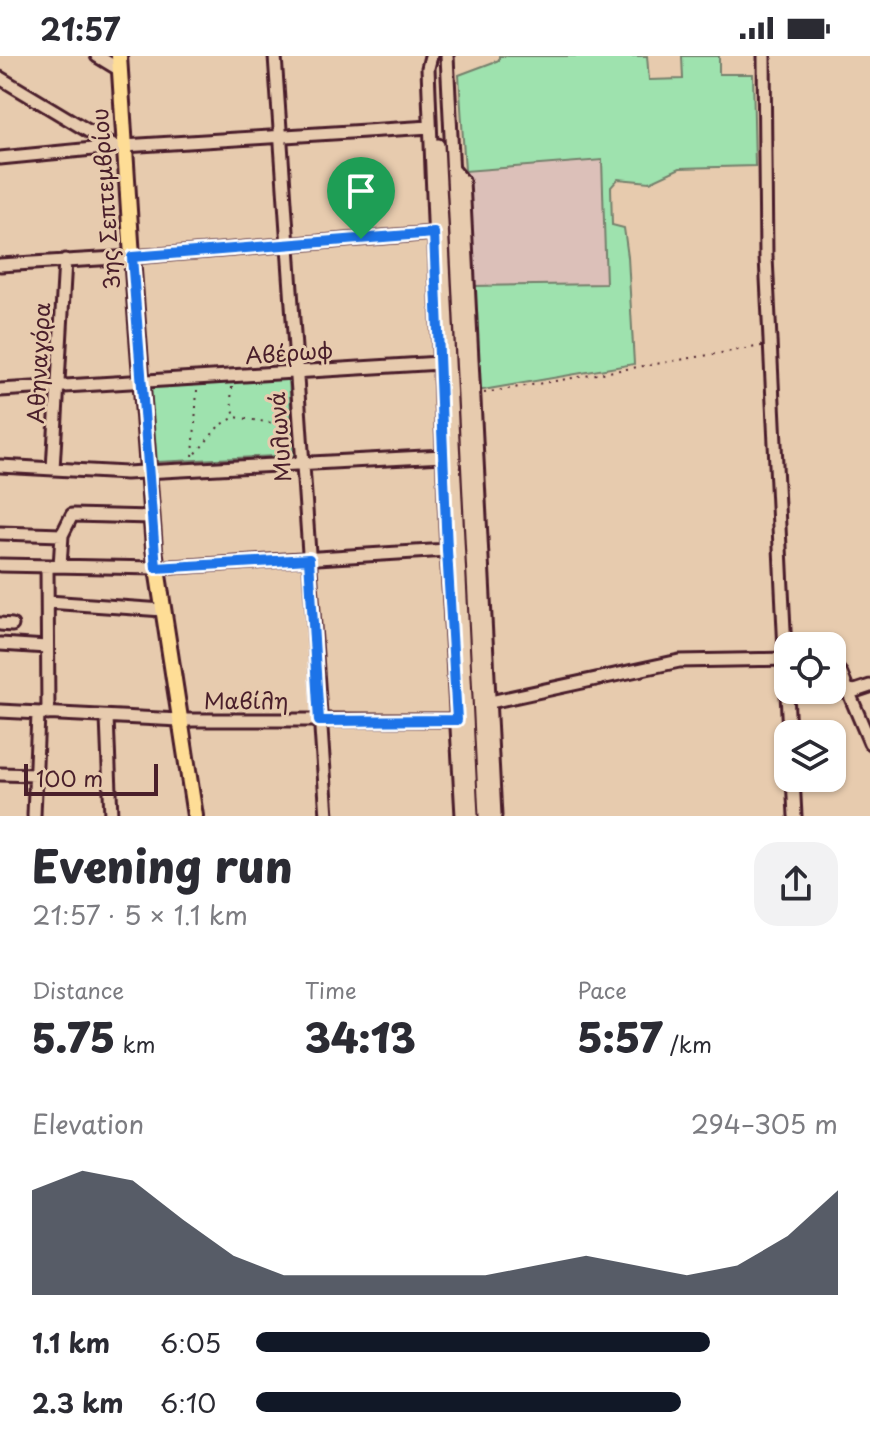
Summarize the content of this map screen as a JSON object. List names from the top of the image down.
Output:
{
  "streets": {
    "main road": ["3ης Σεπτεμβρίου"],
    "street": [
      "Αβέρωφ",
      "Αθηναγόρα",
      "Μυλωνά",
      "Μαβίλη"
    ]
  },
  "crossings": [
    ["3ης Σεπτεμβρίου", "Αβέρωφ"],
    ["3ης Σεπτεμβρίου", "Μαβίλη"],
    ["Αβέρωφ", "Αθηναγόρα"],
    ["Αβέρωφ", "Μυλωνά"],
    ["Μυλωνά", "Μαβίλη"]
  ],
  "scale_bar": "100 m",
  "page": {
    "status": "21:57",
    "scale": "100 m",
    "heading": ["Evening run", "21:57 · 5 × 1.1 km"],
    "stats": [
      ["Distance", "5.75 km"],
      ["Time", "34:13"],
      ["Pace", "5:57 /km"]
    ],
    "chart": ["Elevation", "294–305 m"],
    "list": [
      {
        "name": "1.1 km",
        "note": "6:05"
      },
      {
        "name": "2.3 km",
        "note": "6:10"
      }
    ]
  }
}
